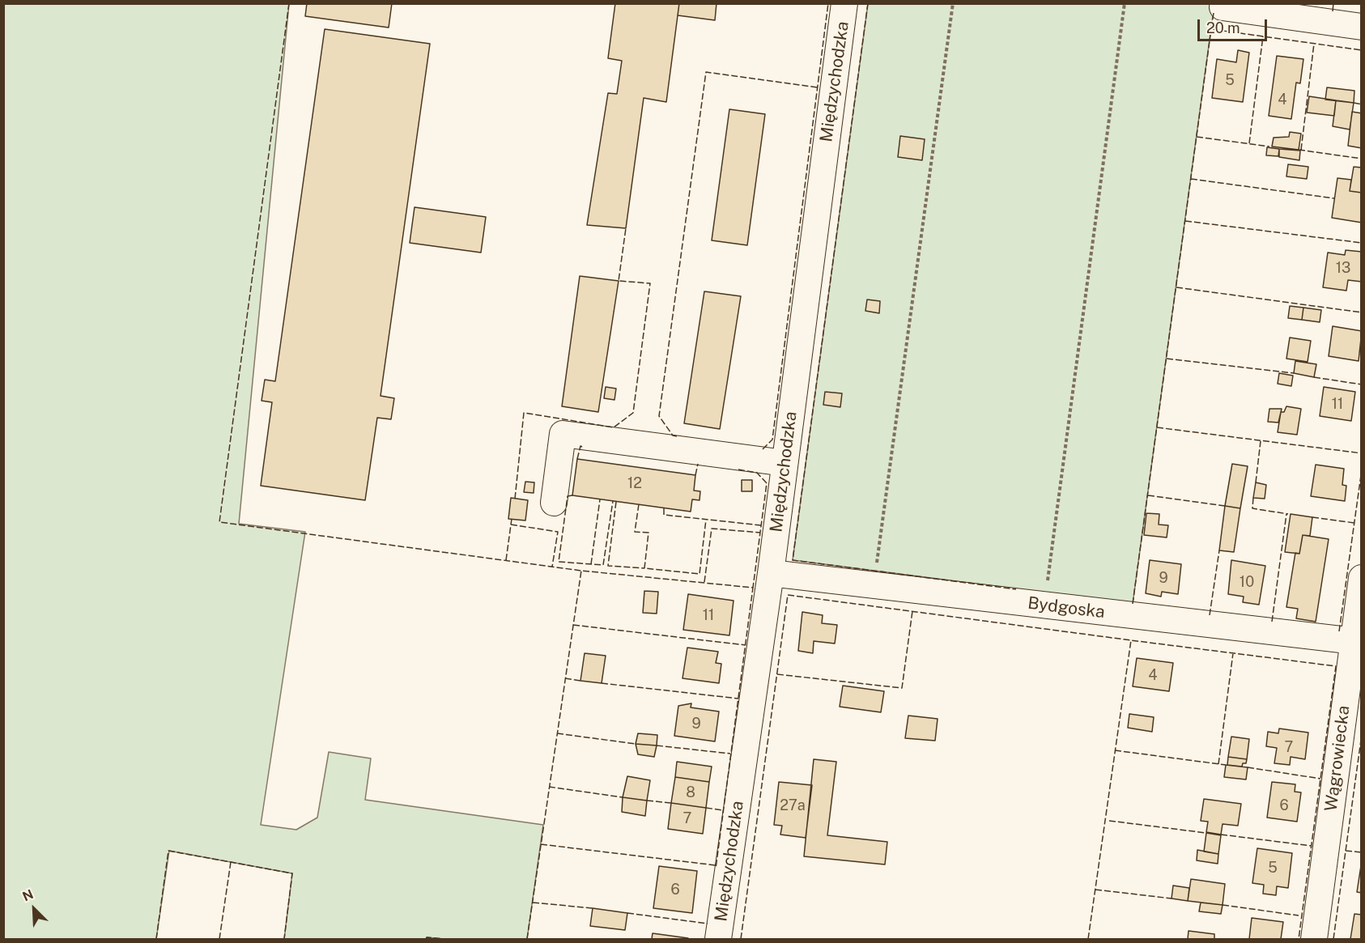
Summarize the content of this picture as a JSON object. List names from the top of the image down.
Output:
{
  "streets": {
    "street": ["Międzychodzka", "Bydgoska", "Wągrowiecka"]
  },
  "crossings": [
    ["Międzychodzka", "Bydgoska"],
    ["Bydgoska", "Wągrowiecka"]
  ],
  "house_numbers": [
    "5",
    "4",
    "13",
    "11",
    "12",
    "9",
    "10",
    "11",
    "4",
    "9",
    "7",
    "8",
    "27a",
    "6",
    "7",
    "5",
    "6"
  ],
  "scale_bar": "20 m",
  "north": "top left"
}
